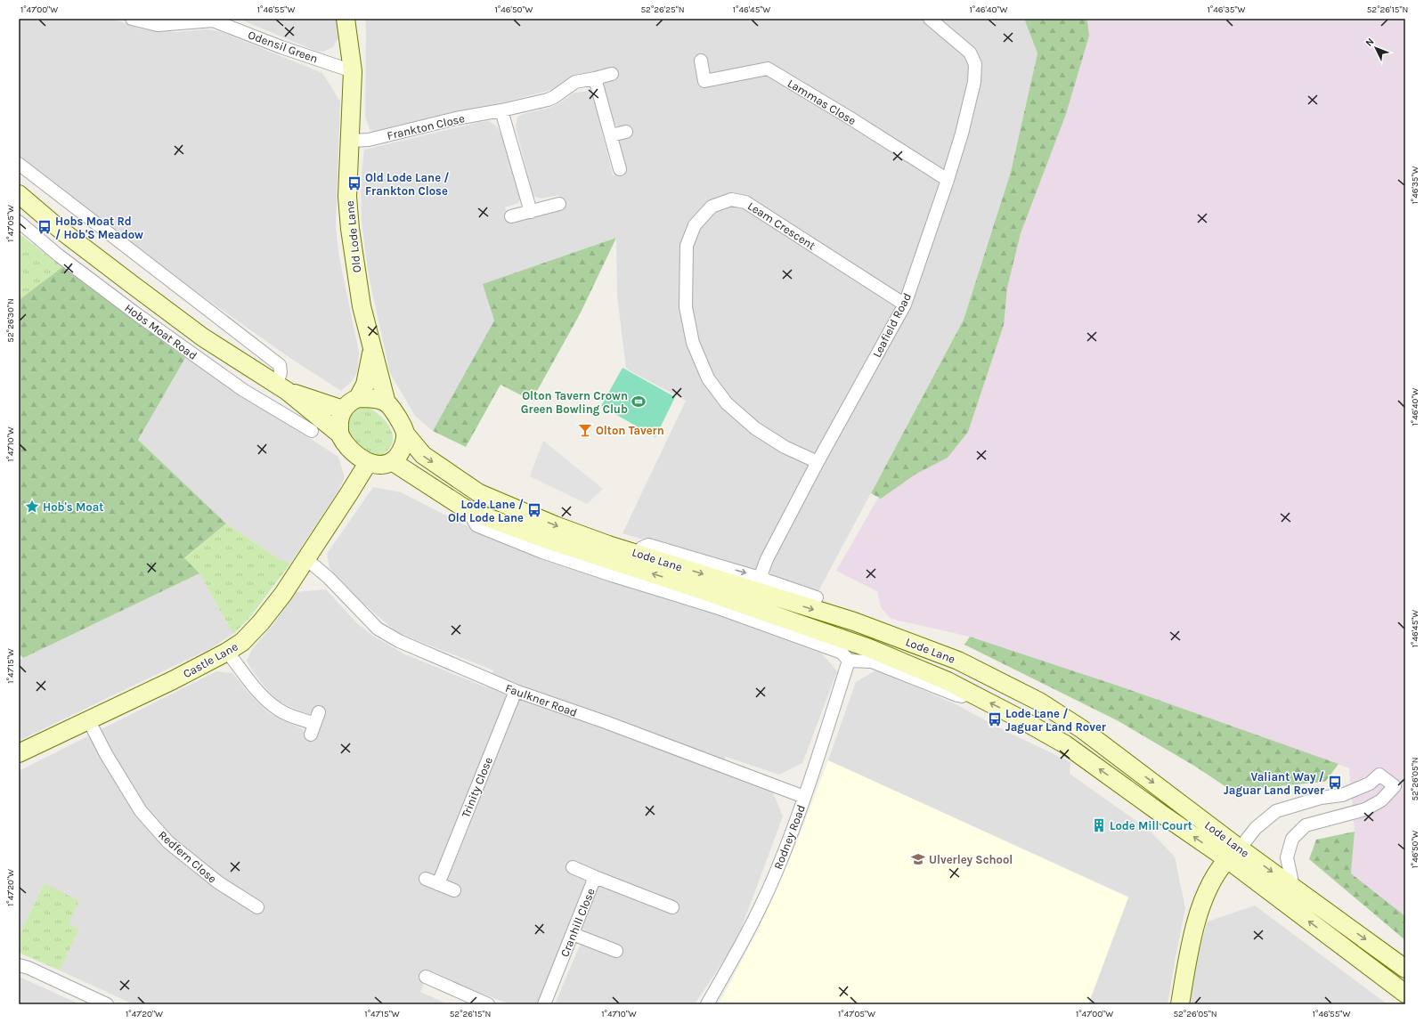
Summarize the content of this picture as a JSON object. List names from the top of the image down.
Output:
{
  "streets": {
    "main road": [
      "Old Lode Lane",
      "Hobs Moat Road",
      "Lode Lane",
      "Castle Lane"
    ],
    "street": [
      "Odensil Green",
      "Lammas Close",
      "Frankton Close",
      "Leam Crescent",
      "Leafield Road",
      "Faulkner Road",
      "Trinity Close",
      "Rodney Road",
      "Redfern Close",
      "Cranhill Close"
    ]
  },
  "crossings": [
    ["Odensil Green", "Old Lode Lane"],
    ["Lammas Close", "Leafield Road"],
    ["Frankton Close", "Old Lode Lane"],
    ["Leam Crescent", "Leafield Road"],
    ["Old Lode Lane", "Hobs Moat Road"],
    ["Old Lode Lane", "Lode Lane"],
    ["Old Lode Lane", "Castle Lane"],
    ["Leafield Road", "Lode Lane"],
    ["Hobs Moat Road", "Lode Lane"],
    ["Hobs Moat Road", "Castle Lane"],
    ["Lode Lane", "Castle Lane"],
    ["Lode Lane", "Rodney Road"],
    ["Castle Lane", "Faulkner Road"],
    ["Castle Lane", "Redfern Close"],
    ["Faulkner Road", "Trinity Close"],
    ["Faulkner Road", "Rodney Road"]
  ],
  "places": {
    "bus stop": [
      "Old Lode Lane / Frankton Close",
      "Hobs Moat Rd / Hob'S Meadow",
      "Lode Lane / Old Lode Lane",
      "Lode Lane / Jaguar Land Rover",
      "Valiant Way / Jaguar Land Rover"
    ],
    "sports": ["Olton Tavern Crown Green Bowling Club"],
    "bar": ["Olton Tavern"],
    "place": ["Hob's Moat"],
    "building": ["Lode Mill Court"],
    "school or university": ["Ulverley School"]
  },
  "north": "top left",
  "coordinates": [
    "1°47'00\"W",
    "1°46'55\"W",
    "1°46'50\"W",
    "52°26'25\"N",
    "1°46'45\"W",
    "1°46'40\"W",
    "1°46'35\"W",
    "52°26'15\"N",
    "1°47'05\"W",
    "52°26'30\"N",
    "1°47'10\"W",
    "1°47'15\"W",
    "52°26'05\"N",
    "1°47'20\"W"
  ]
}
